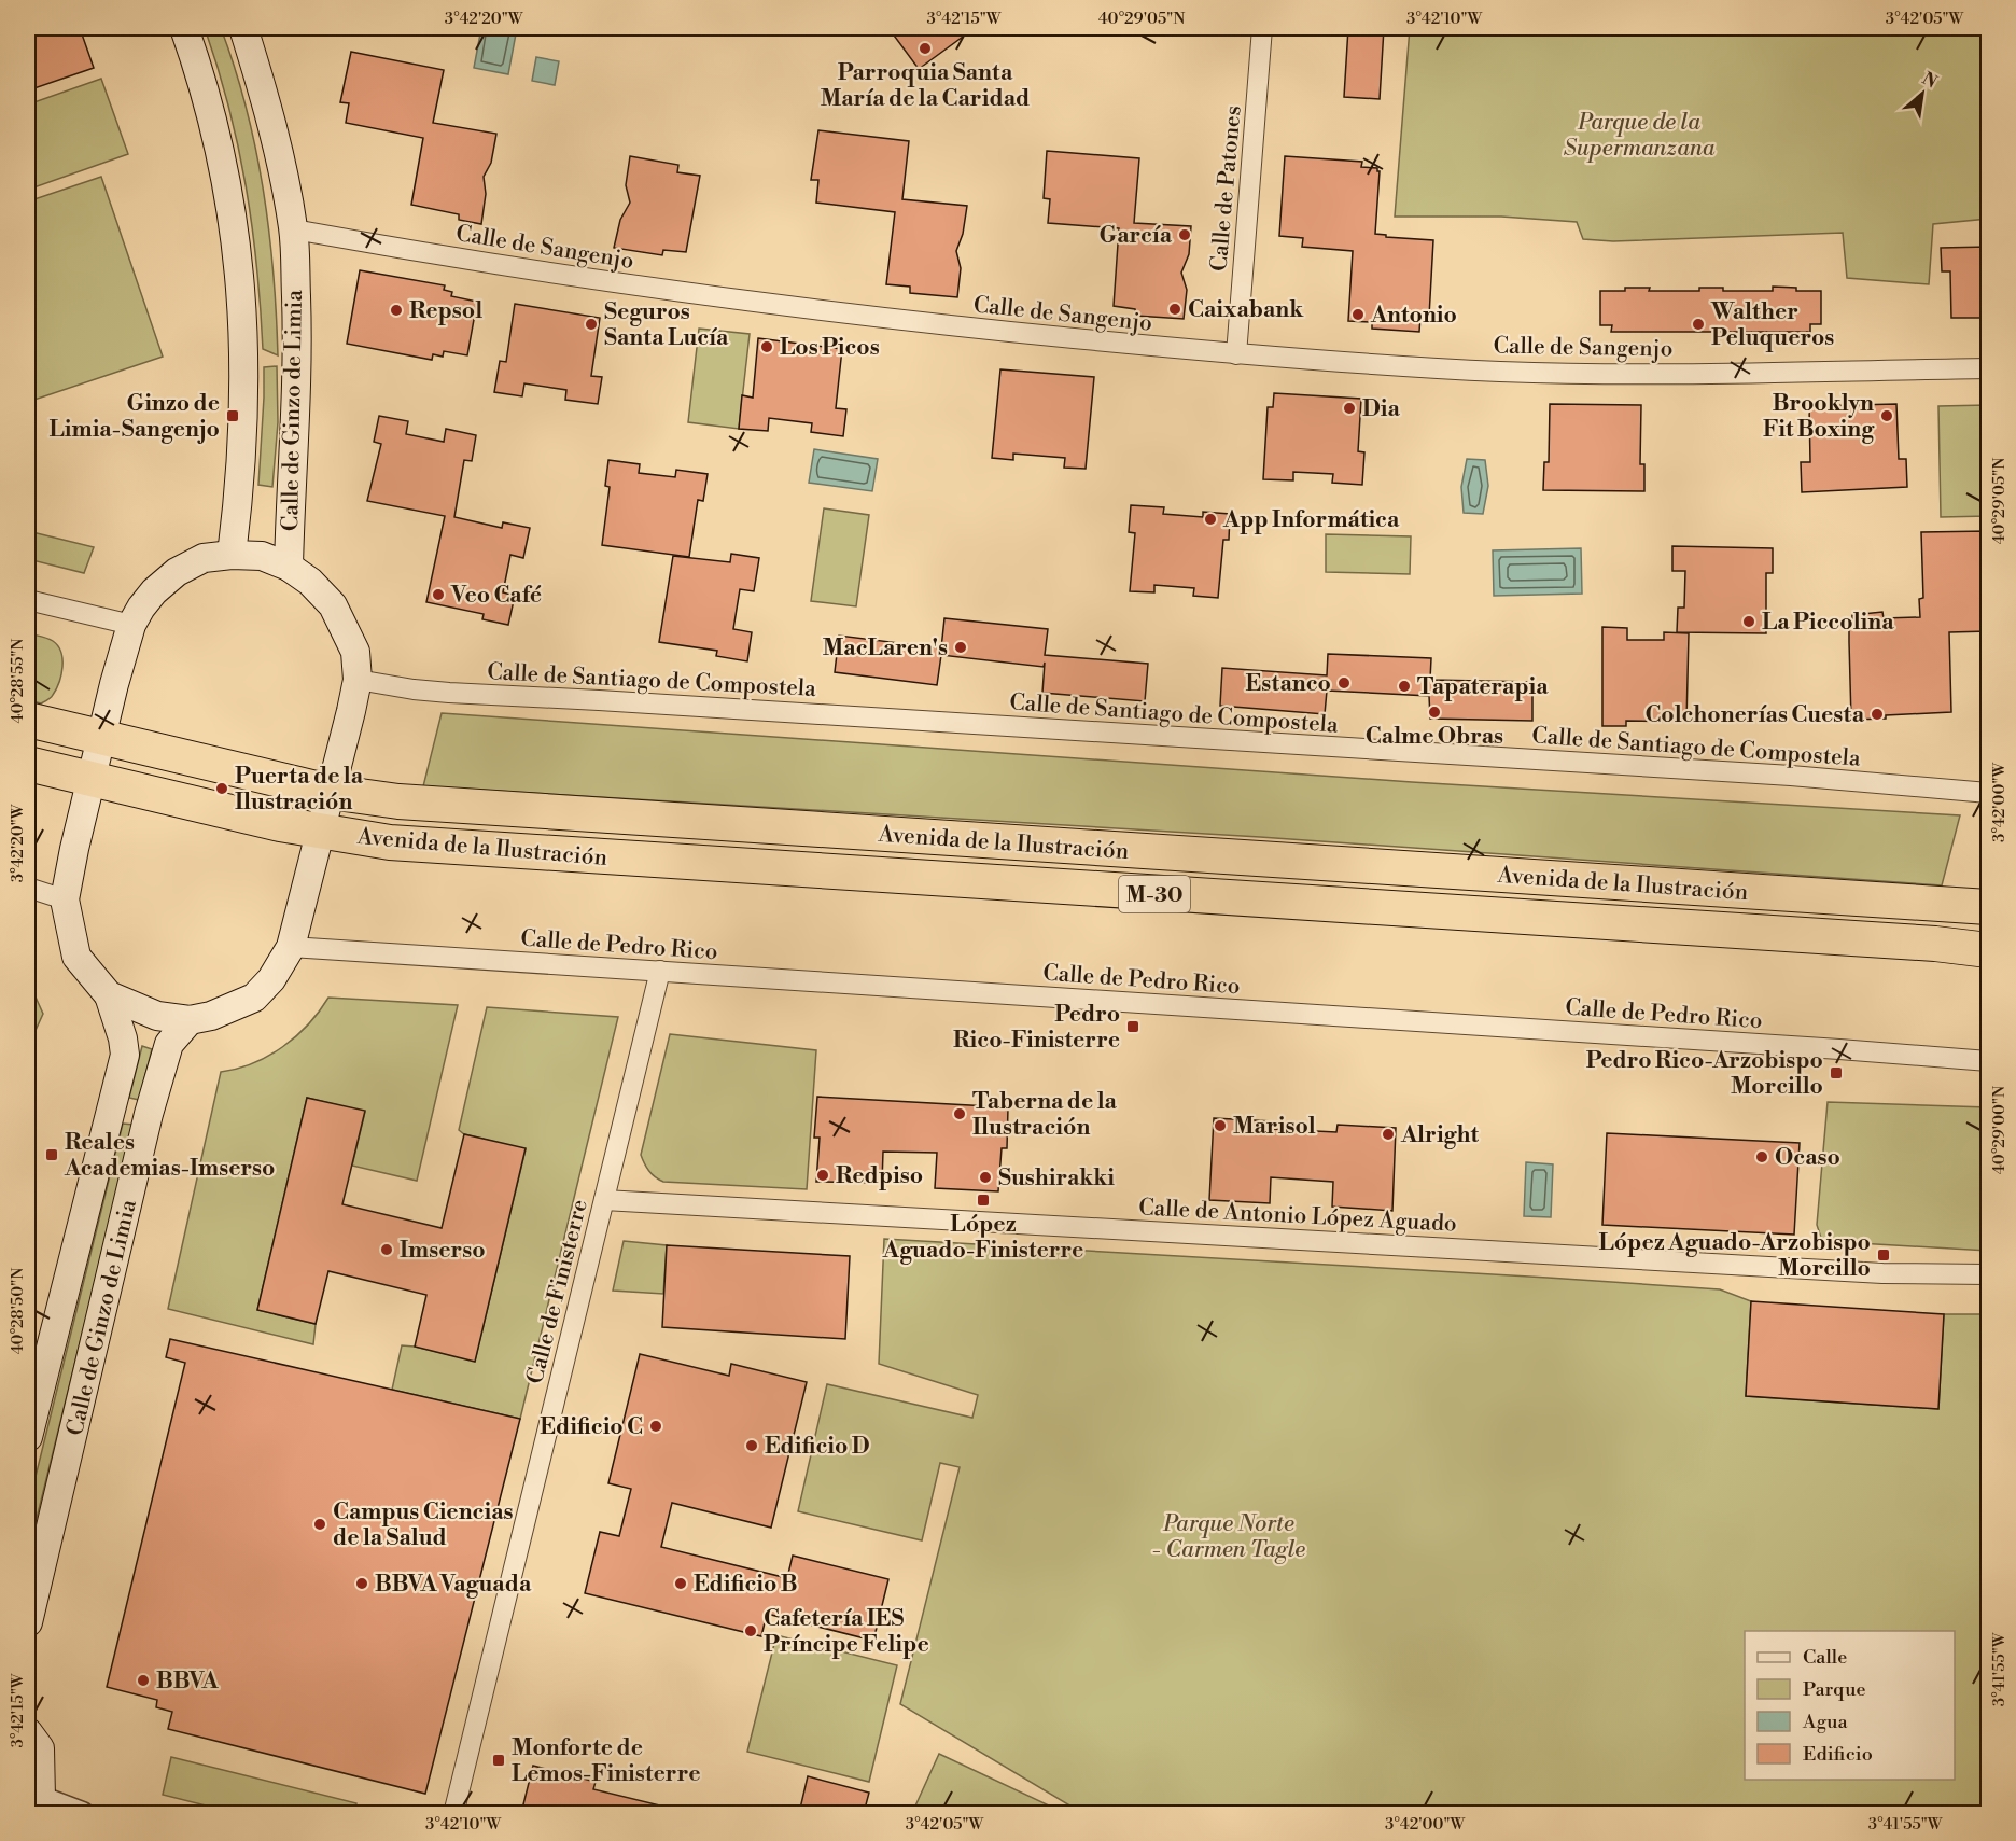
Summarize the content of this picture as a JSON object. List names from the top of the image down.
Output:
{
  "streets": {
    "highway": ["Avenida de la Ilustración", "M-30"],
    "main road": ["Calle de Ginzo de Limia"],
    "street": [
      "Calle de Patones",
      "Calle de Sangenjo",
      "Calle de Santiago de Compostela",
      "Calle de Pedro Rico",
      "Calle de Antonio López Aguado",
      "Calle de Finisterre"
    ]
  },
  "crossings": [
    ["Calle de Patones", "Calle de Sangenjo"],
    ["Calle de Sangenjo", "Calle de Ginzo de Limia"],
    ["Calle de Pedro Rico", "Calle de Finisterre"],
    ["Calle de Antonio López Aguado", "Calle de Finisterre"]
  ],
  "parks": ["Parque de la Supermanzana", "Parque Norte - Carmen Tagle"],
  "places": {
    "other": [
      "Parroquia Santa María de la Caridad",
      "García",
      "Caixabank",
      "Repsol",
      "Antonio",
      "Seguros Santa Lucía",
      "Walther Peluqueros",
      "Los Picos",
      "Dia",
      "Brooklyn Fit Boxing",
      "App Informática",
      "Veo Café",
      "La Piccolina",
      "MacLaren's",
      "Estanco",
      "Tapaterapia",
      "Calme Obras",
      "Colchonerías Cuesta",
      "Puerta de la Ilustración",
      "Taberna de la Ilustración",
      "Marisol",
      "Alright",
      "Ocaso",
      "Redpiso",
      "Sushirakki",
      "Imserso",
      "Edificio C",
      "Edificio D",
      "Campus Ciencias de la Salud",
      "BBVA Vaguada",
      "Edificio B",
      "Cafetería IES Príncipe Felipe",
      "BBVA"
    ],
    "transit": [
      "Ginzo de Limia-Sangenjo",
      "Pedro Rico-Finisterre",
      "Pedro Rico-Arzobispo Morcillo",
      "Reales Academias-Imserso",
      "López Aguado-Finisterre",
      "López Aguado-Arzobispo Morcillo",
      "Monforte de Lemos-Finisterre"
    ]
  },
  "legend": [
    "Calle",
    "Parque",
    "Agua",
    "Edificio"
  ],
  "north": "top right",
  "coordinates": [
    "3°42'20\"W",
    "3°42'15\"W",
    "40°29'05\"N",
    "3°42'10\"W",
    "3°42'05\"W",
    "40°28'55\"N",
    "3°42'00\"W",
    "40°29'00\"N",
    "40°28'50\"N",
    "3°41'55\"W"
  ]
}
